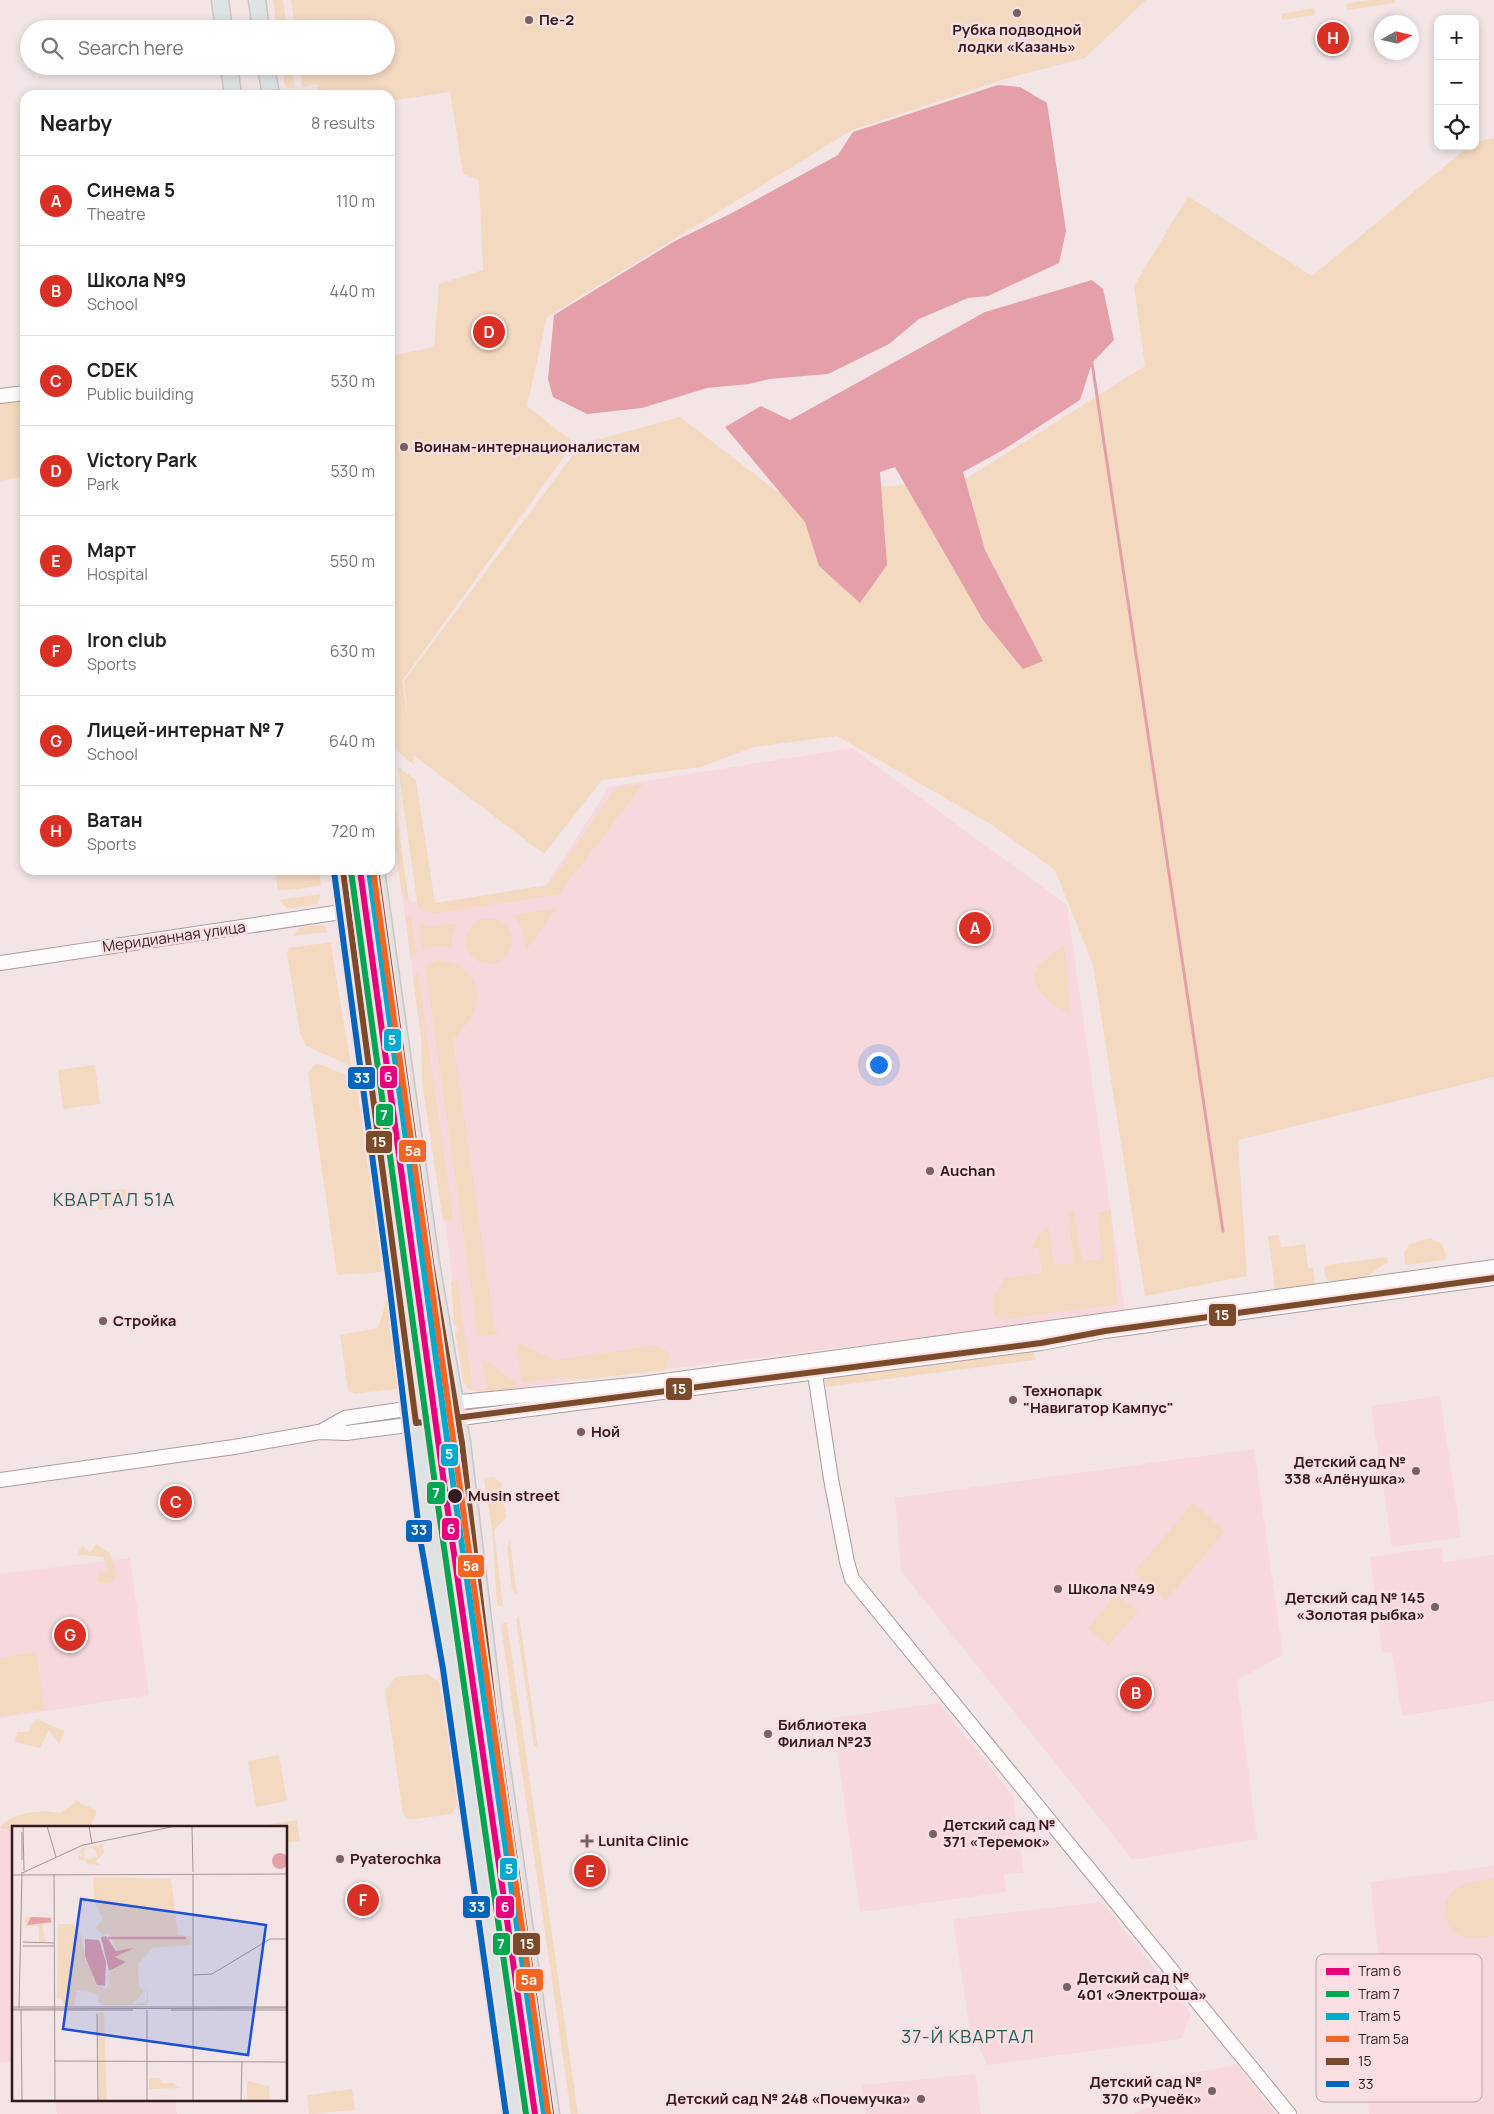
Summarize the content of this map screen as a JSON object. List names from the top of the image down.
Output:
{
  "streets": {
    "street": ["Меридианная улица"]
  },
  "districts": ["КВАРТАЛ 51А", "37-Й КВАРТАЛ"],
  "places": {
    "other": [
      "Рубка подводной лодки «Казань»",
      "Пе-2",
      "Воинам-интернационалистам",
      "Auchan",
      "Стройка",
      "Технопарк \"Навигатор Кампус\"",
      "Ной",
      "Детский сад № 338 «Алёнушка»",
      "Musin street",
      "Школа №49",
      "Детский сад № 145 «Золотая рыбка»",
      "Библиотека Филиал №23",
      "Детский сад № 371 «Теремок»",
      "Pyaterochka",
      "Детский сад № 401 «Электроша»",
      "Детский сад № 370 «Ручеёк»",
      "Детский сад № 248 «Почемучка»"
    ],
    "health": ["Lunita Clinic"]
  },
  "lines": [
    "tram line 6",
    "tram line 7",
    "tram line 5",
    "tram line 5а",
    "transit line 15",
    "transit line 33"
  ],
  "legend": [
    "Tram 6",
    "Tram 7",
    "Tram 5",
    "Tram 5а",
    "15",
    "33"
  ],
  "north": "right",
  "page": {
    "map_buttons": ["+", "−"],
    "pins": [
      "H",
      "D",
      "A",
      "C",
      "G",
      "B",
      "E",
      "F"
    ],
    "search": "Search here",
    "heading": ["Nearby", "8 results"],
    "list": [
      {
        "mark": "A",
        "name": "Синема 5",
        "note": "Theatre",
        "value": "110 m"
      },
      {
        "mark": "B",
        "name": "Школа №9",
        "note": "School",
        "value": "440 m"
      },
      {
        "mark": "C",
        "name": "CDEK",
        "note": "Public building",
        "value": "530 m"
      },
      {
        "mark": "D",
        "name": "Victory Park",
        "note": "Park",
        "value": "530 m"
      },
      {
        "mark": "E",
        "name": "Март",
        "note": "Hospital",
        "value": "550 m"
      },
      {
        "mark": "F",
        "name": "Iron club",
        "note": "Sports",
        "value": "630 m"
      },
      {
        "mark": "G",
        "name": "Лицей-интернат № 7",
        "note": "School",
        "value": "640 m"
      },
      {
        "mark": "H",
        "name": "Ватан",
        "note": "Sports",
        "value": "720 m"
      }
    ]
  }
}
